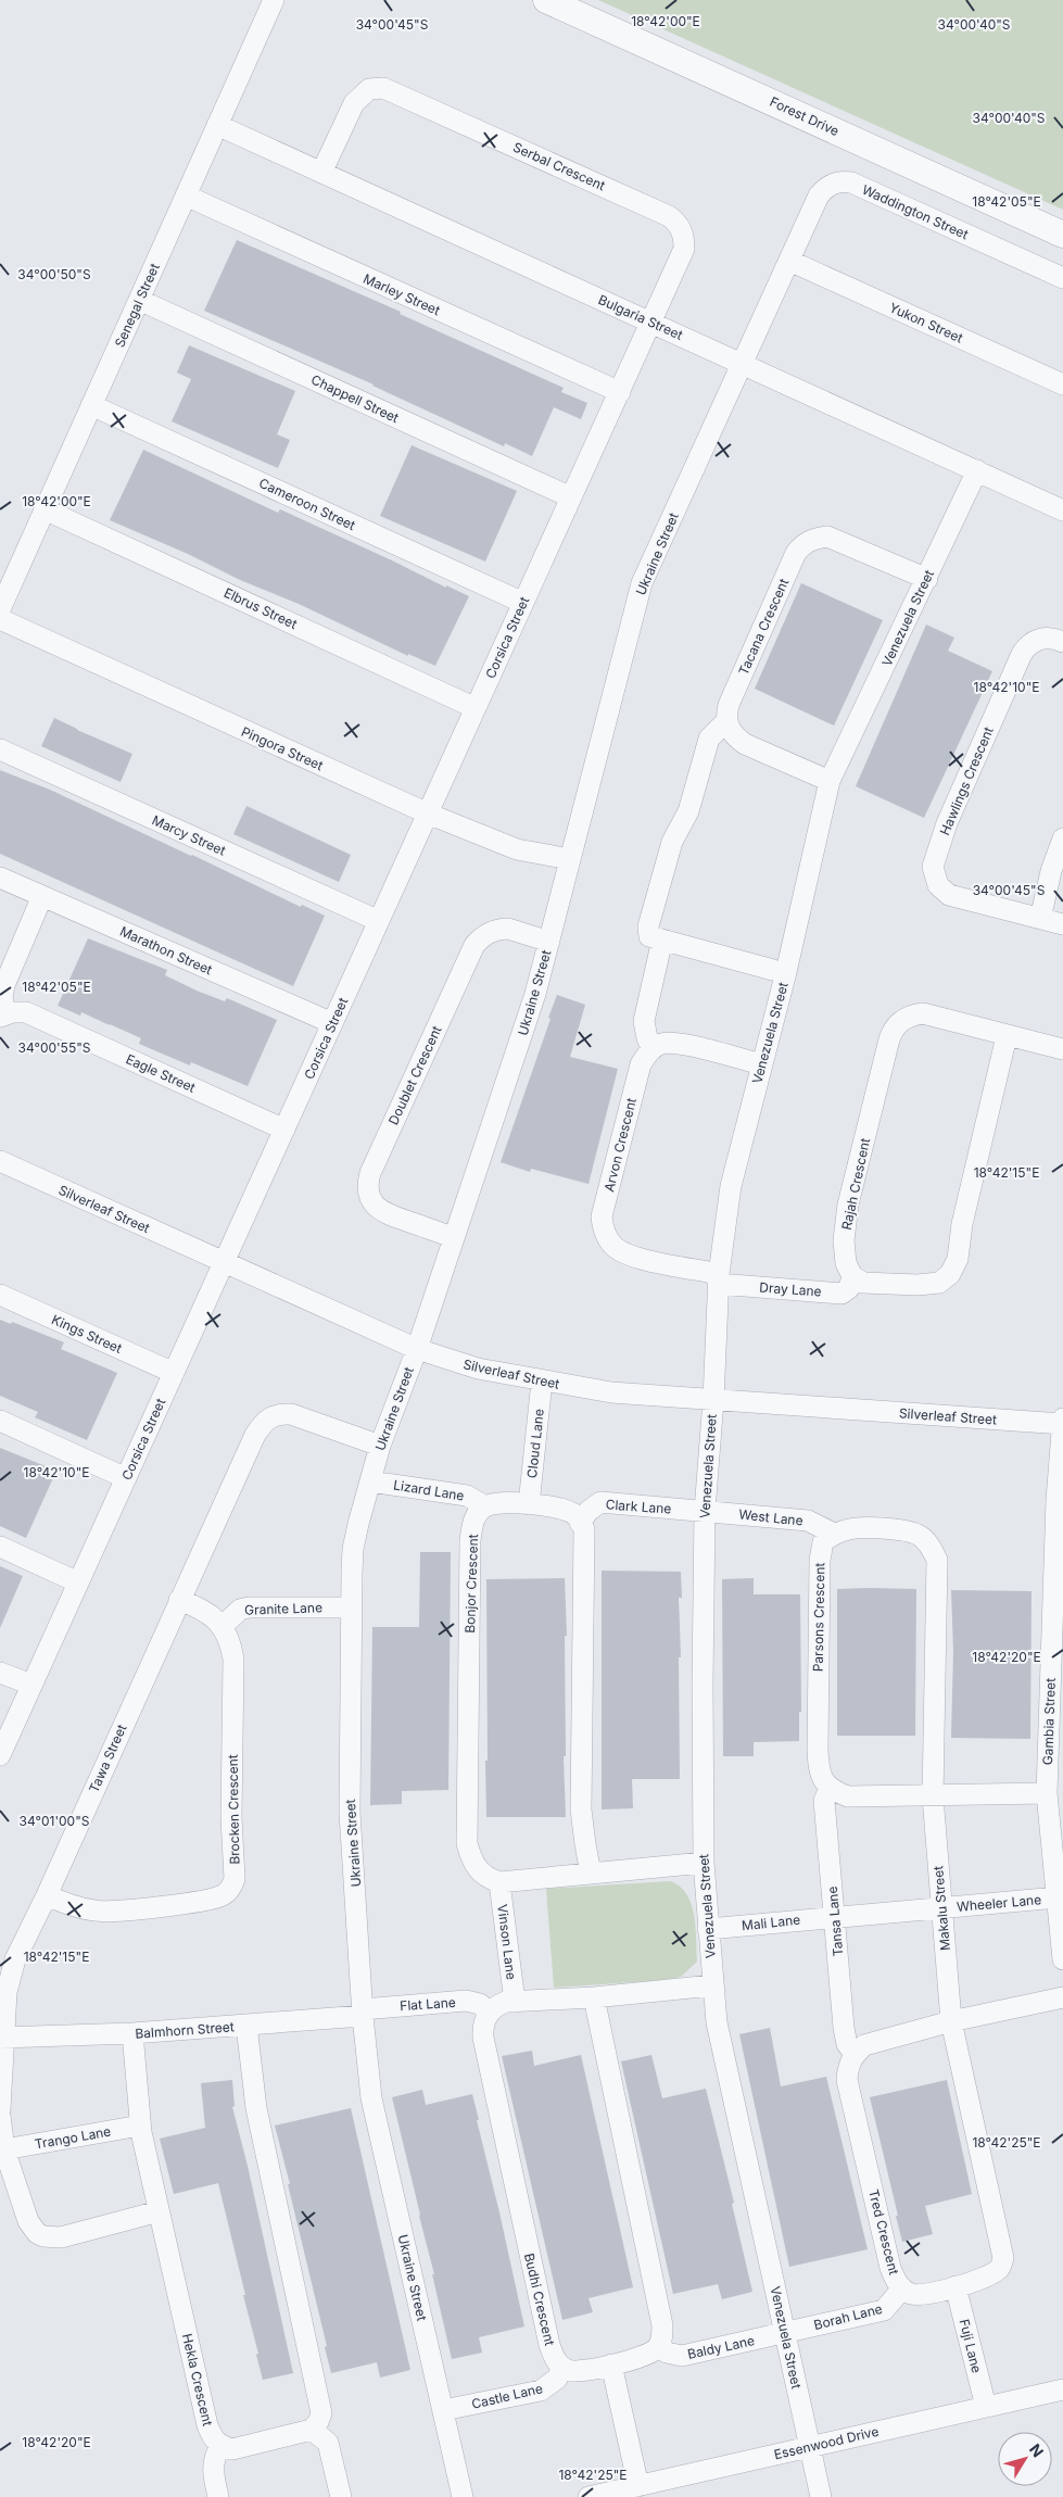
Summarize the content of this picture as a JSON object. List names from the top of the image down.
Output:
{
  "streets": {
    "street": [
      "Forest Drive",
      "Serbal Crescent",
      "Waddington Street",
      "Marley Street",
      "Senegal Street",
      "Bulgaria Street",
      "Yukon Street",
      "Chappell Street",
      "Cameroon Street",
      "Ukraine Street",
      "Elbrus Street",
      "Venezuela Street",
      "Tacana Crescent",
      "Corsica Street",
      "Pingora Street",
      "Hawlings Crescent",
      "Marcy Street",
      "Marathon Street",
      "Eagle Street",
      "Doublet Crescent",
      "Arvon Crescent",
      "Rajah Crescent",
      "Silverleaf Street",
      "Dray Lane",
      "Kings Street",
      "Cloud Lane",
      "Lizard Lane",
      "Clark Lane",
      "West Lane",
      "Bonjor Crescent",
      "Granite Lane",
      "Parsons Crescent",
      "Gambia Street",
      "Tawa Street",
      "Brocken Crescent",
      "Wheeler Lane",
      "Makalu Street",
      "Tansa Lane",
      "Mali Lane",
      "Vinson Lane",
      "Flat Lane",
      "Balmhorn Street",
      "Trango Lane",
      "Tred Crescent",
      "Budhi Crescent",
      "Borah Lane",
      "Fuji Lane",
      "Baldy Lane",
      "Hekla Crescent",
      "Castle Lane",
      "Essenwood Drive"
    ]
  },
  "crossings": [
    ["Serbal Crescent", "Bulgaria Street"],
    ["Serbal Crescent", "Corsica Street"],
    ["Waddington Street", "Bulgaria Street"],
    ["Waddington Street", "Yukon Street"],
    ["Waddington Street", "Ukraine Street"],
    ["Marley Street", "Senegal Street"],
    ["Marley Street", "Corsica Street"],
    ["Senegal Street", "Bulgaria Street"],
    ["Senegal Street", "Chappell Street"],
    ["Senegal Street", "Cameroon Street"],
    ["Senegal Street", "Elbrus Street"],
    ["Bulgaria Street", "Ukraine Street"],
    ["Bulgaria Street", "Venezuela Street"],
    ["Bulgaria Street", "Corsica Street"],
    ["Chappell Street", "Corsica Street"],
    ["Cameroon Street", "Corsica Street"],
    ["Ukraine Street", "Pingora Street"],
    ["Ukraine Street", "Doublet Crescent"],
    ["Ukraine Street", "Silverleaf Street"],
    ["Ukraine Street", "Lizard Lane"],
    ["Ukraine Street", "Granite Lane"],
    ["Ukraine Street", "Tawa Street"],
    ["Ukraine Street", "Flat Lane"],
    ["Ukraine Street", "Balmhorn Street"],
    ["Ukraine Street", "Castle Lane"],
    ["Elbrus Street", "Corsica Street"],
    ["Venezuela Street", "Tacana Crescent"],
    ["Venezuela Street", "Arvon Crescent"],
    ["Venezuela Street", "Silverleaf Street"],
    ["Venezuela Street", "Dray Lane"],
    ["Venezuela Street", "Clark Lane"],
    ["Venezuela Street", "West Lane"],
    ["Venezuela Street", "Mali Lane"],
    ["Venezuela Street", "Borah Lane"],
    ["Venezuela Street", "Baldy Lane"],
    ["Venezuela Street", "Essenwood Drive"],
    ["Corsica Street", "Pingora Street"],
    ["Corsica Street", "Marcy Street"],
    ["Corsica Street", "Marathon Street"],
    ["Corsica Street", "Eagle Street"],
    ["Corsica Street", "Silverleaf Street"],
    ["Corsica Street", "Kings Street"],
    ["Arvon Crescent", "Dray Lane"],
    ["Rajah Crescent", "Dray Lane"],
    ["Silverleaf Street", "Cloud Lane"],
    ["Silverleaf Street", "Gambia Street"],
    ["Lizard Lane", "Bonjor Crescent"],
    ["Clark Lane", "West Lane"],
    ["West Lane", "Parsons Crescent"],
    ["Bonjor Crescent", "Vinson Lane"],
    ["Granite Lane", "Brocken Crescent"],
    ["Parsons Crescent", "Tansa Lane"],
    ["Gambia Street", "Wheeler Lane"],
    ["Tawa Street", "Brocken Crescent"],
    ["Tawa Street", "Balmhorn Street"],
    ["Wheeler Lane", "Makalu Street"],
    ["Wheeler Lane", "Tansa Lane"],
    ["Wheeler Lane", "Mali Lane"],
    ["Makalu Street", "Tred Crescent"],
    ["Tansa Lane", "Mali Lane"],
    ["Tansa Lane", "Tred Crescent"],
    ["Flat Lane", "Balmhorn Street"],
    ["Flat Lane", "Budhi Crescent"],
    ["Balmhorn Street", "Hekla Crescent"],
    ["Trango Lane", "Hekla Crescent"],
    ["Tred Crescent", "Borah Lane"],
    ["Tred Crescent", "Fuji Lane"],
    ["Budhi Crescent", "Castle Lane"],
    ["Borah Lane", "Baldy Lane"],
    ["Fuji Lane", "Essenwood Drive"]
  ],
  "north": "top right",
  "coordinates": [
    "18°42'00\"E",
    "34°00'45\"S",
    "34°00'40\"S",
    "18°42'05\"E",
    "34°00'50\"S",
    "18°42'10\"E",
    "34°00'55\"S",
    "18°42'15\"E",
    "18°42'20\"E",
    "34°01'00\"S",
    "18°42'25\"E"
  ]
}
